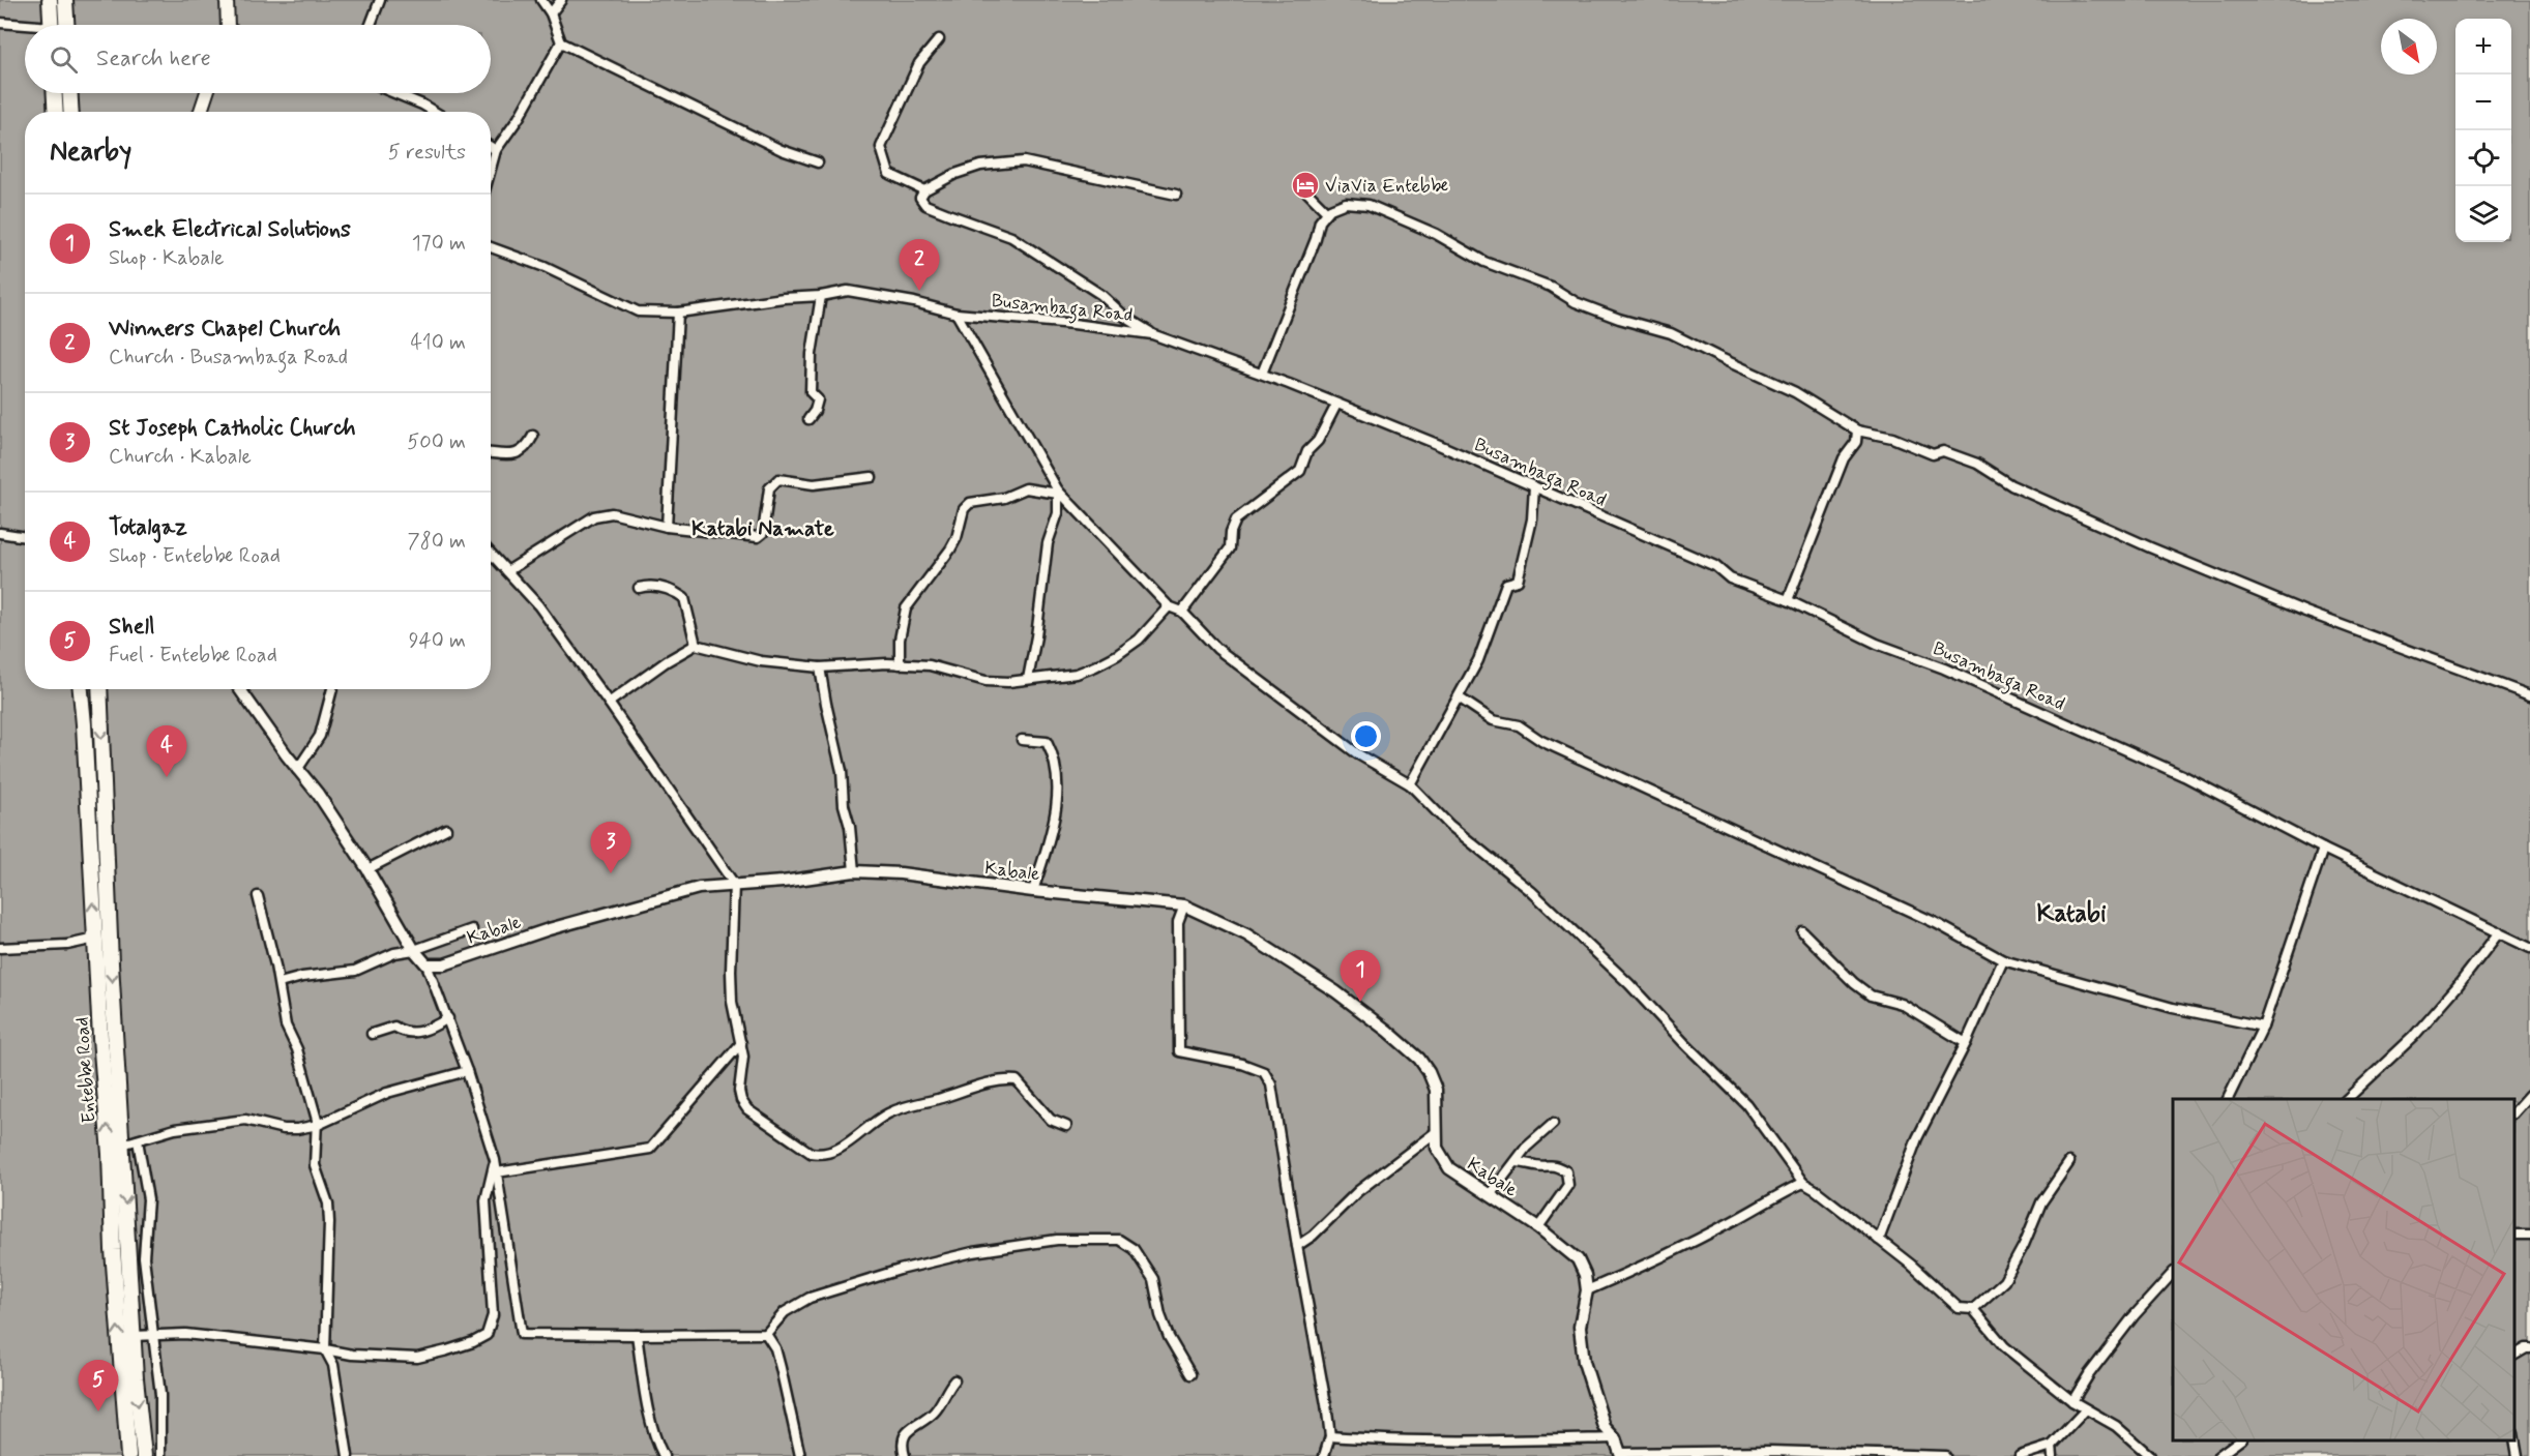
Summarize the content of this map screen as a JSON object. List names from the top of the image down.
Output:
{
  "streets": {
    "highway": ["Entebbe Road"],
    "street": ["Busambaga Road", "Kabale"]
  },
  "districts": ["Katabi Namate", "Katabi"],
  "places": {
    "hotel": ["ViaVia Entebbe"]
  },
  "north": "bottom right",
  "page": {
    "map_buttons": ["+", "−"],
    "search": "Search here",
    "heading": ["Nearby", "5 results"],
    "list": [
      {
        "mark": "1",
        "name": "Smek Electrical Solutions",
        "note": "Shop · Kabale",
        "value": "170 m"
      },
      {
        "mark": "2",
        "name": "Winners Chapel Church",
        "note": "Church · Busambaga Road",
        "value": "410 m"
      },
      {
        "mark": "3",
        "name": "St Joseph Catholic Church",
        "note": "Church · Kabale",
        "value": "500 m"
      },
      {
        "mark": "4",
        "name": "Totalgaz",
        "note": "Shop · Entebbe Road",
        "value": "780 m"
      },
      {
        "mark": "5",
        "name": "Shell",
        "note": "Fuel · Entebbe Road",
        "value": "940 m"
      }
    ],
    "pins": [
      "2",
      "4",
      "3",
      "1",
      "5"
    ]
  }
}
